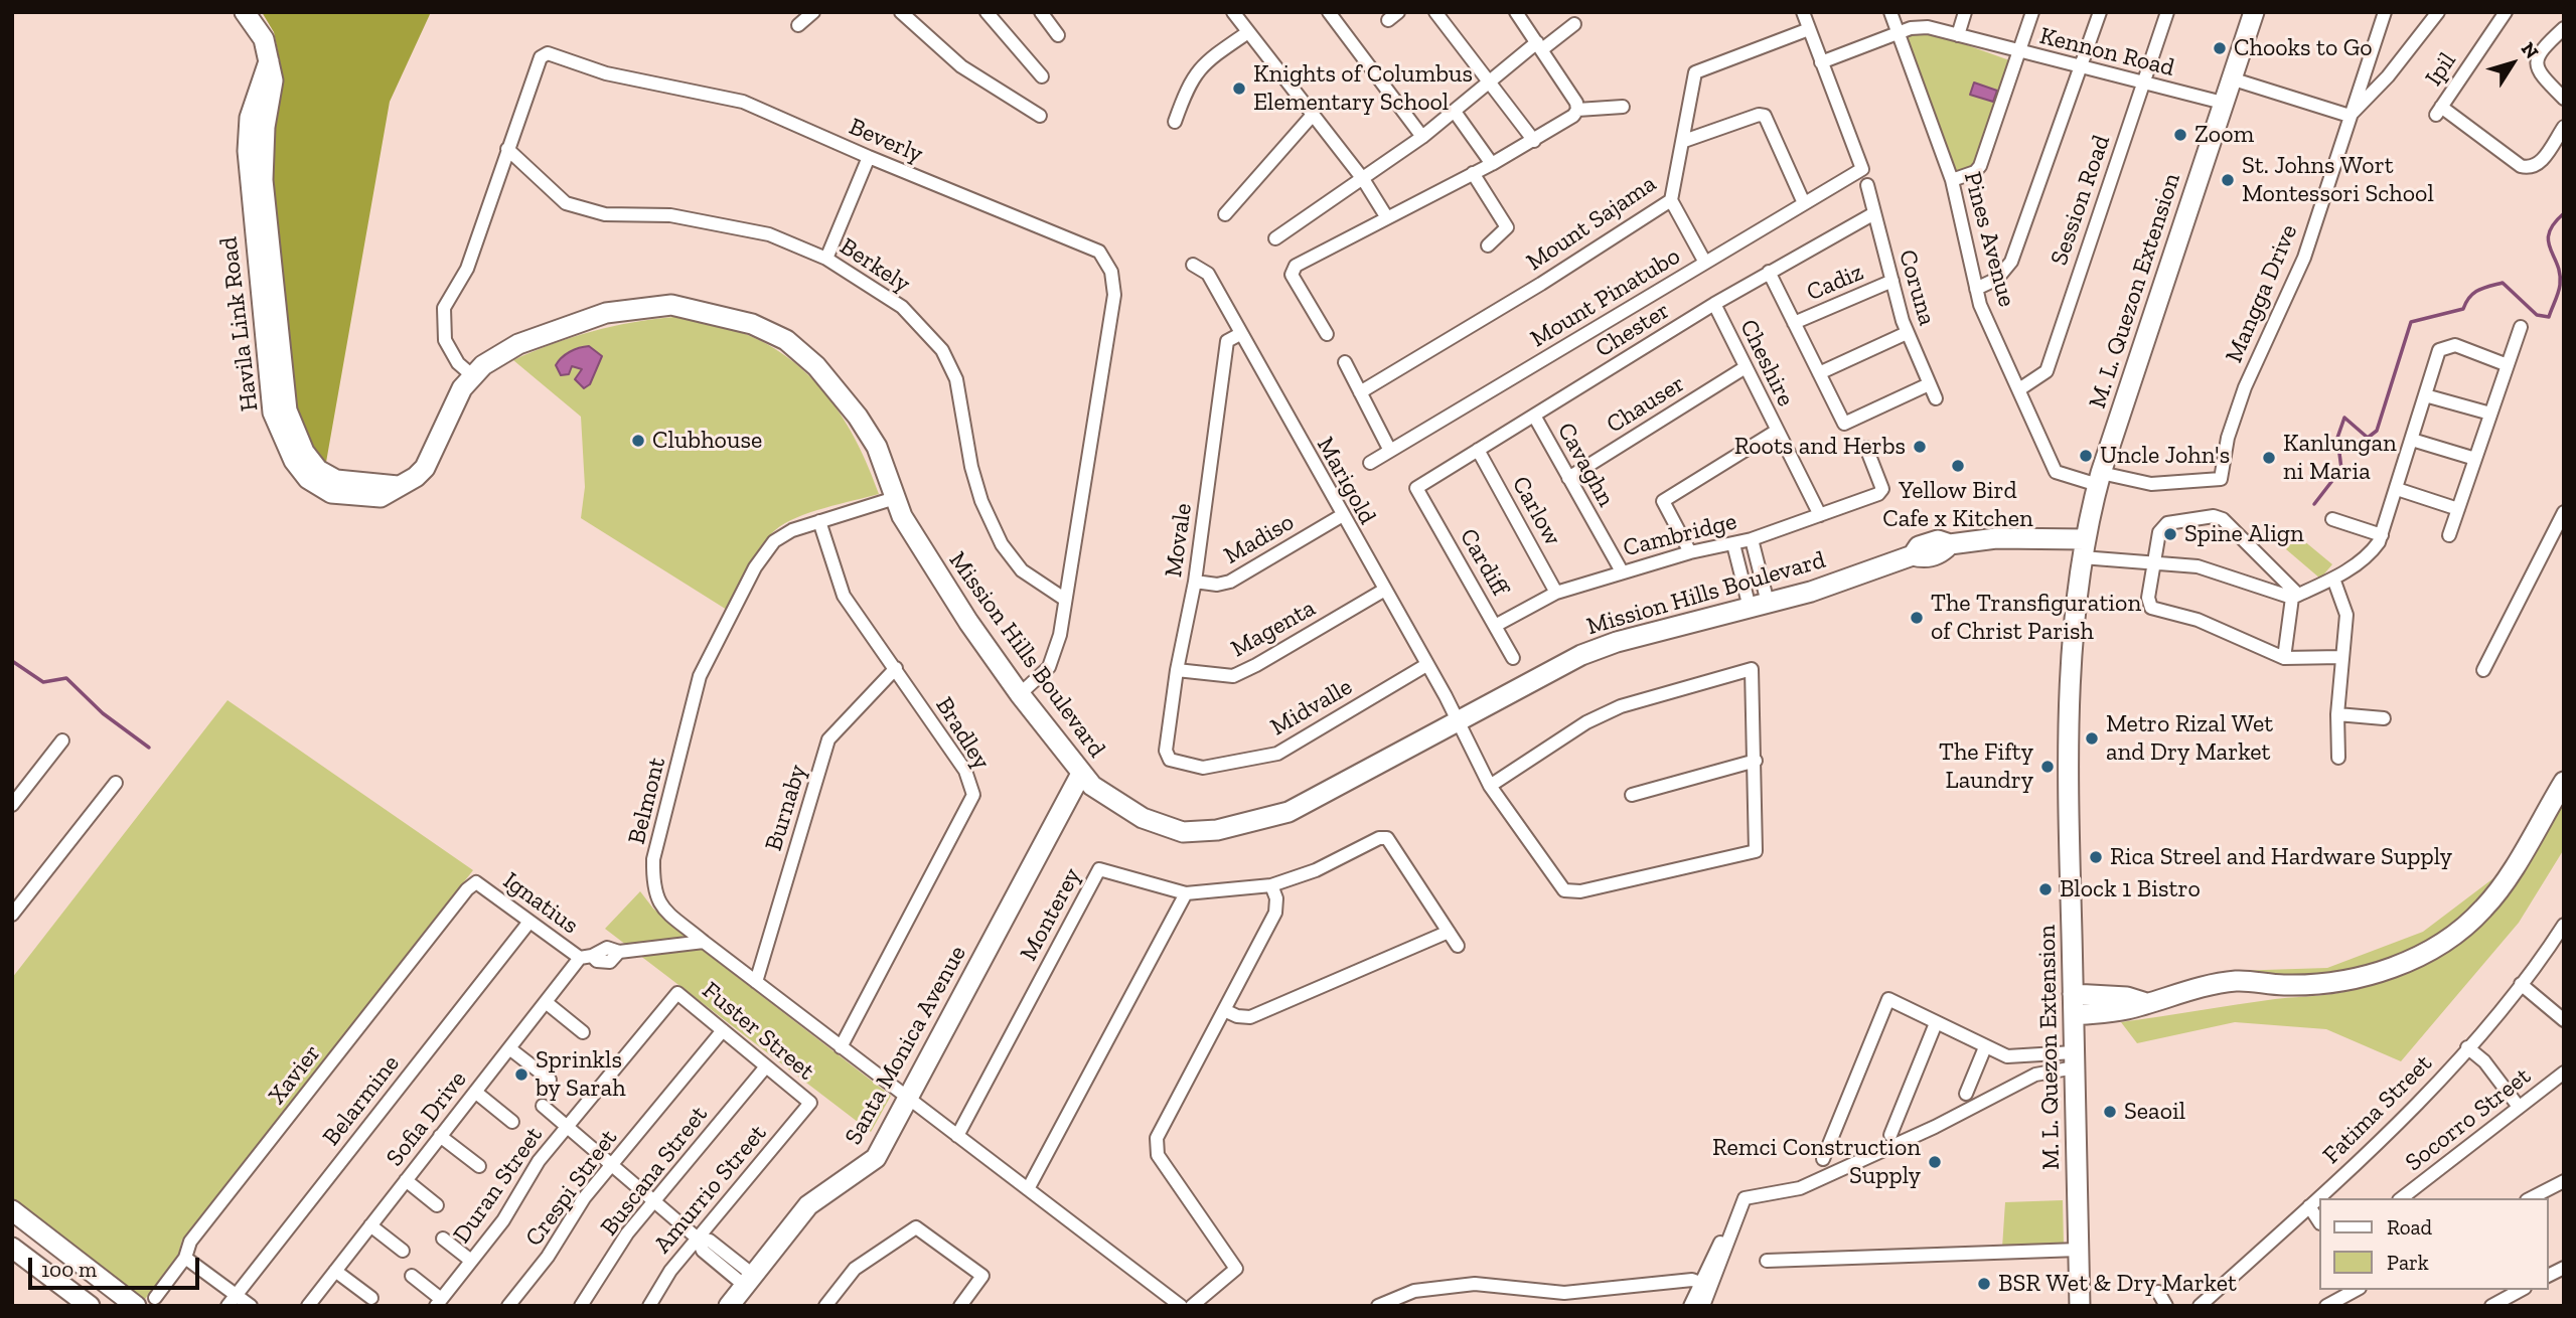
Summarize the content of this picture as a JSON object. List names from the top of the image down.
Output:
{
  "streets": {
    "street": [
      "Kennon Road",
      "Ipil",
      "Beverly",
      "Session Road",
      "Mount Sajama",
      "Pines Avenue",
      "Berkely",
      "Cadiz",
      "Coruna",
      "M. L. Quezon Extension",
      "Mangga Drive",
      "Mount Pinatubo",
      "Havila Link Road",
      "Chester",
      "Cheshire",
      "Chauser",
      "Cavaghn",
      "Marigold",
      "Carlow",
      "Cambridge",
      "Madiso",
      "Movale",
      "Cardiff",
      "Mission Hills Boulevard",
      "Magenta",
      "Midvalle",
      "Bradley",
      "Belmont",
      "Burnaby",
      "Ignatius",
      "Monterey",
      "Fuster Street",
      "Santa Monica Avenue",
      "Xavier",
      "Belarmine",
      "Fatima Street",
      "Sofia Drive",
      "Socorro Street",
      "Buscana Street",
      "Duran Street",
      "Crespi Street",
      "Amurrio Street"
    ]
  },
  "crossings": [
    ["Kennon Road", "Session Road"],
    ["Kennon Road", "Pines Avenue"],
    ["Kennon Road", "M. L. Quezon Extension"],
    ["Kennon Road", "Mount Pinatubo"],
    ["Beverly", "Berkely"],
    ["Beverly", "Havila Link Road"],
    ["Beverly", "Mission Hills Boulevard"],
    ["Session Road", "Pines Avenue"],
    ["Pines Avenue", "M. L. Quezon Extension"],
    ["Pines Avenue", "Mangga Drive"],
    ["Cadiz", "Coruna"],
    ["Coruna", "Chester"],
    ["M. L. Quezon Extension", "Mangga Drive"],
    ["M. L. Quezon Extension", "Mission Hills Boulevard"],
    ["Havila Link Road", "Mission Hills Boulevard"],
    ["Chester", "Cheshire"],
    ["Chester", "Cavaghn"],
    ["Chester", "Carlow"],
    ["Chester", "Cardiff"],
    ["Cheshire", "Chauser"],
    ["Cheshire", "Cambridge"],
    ["Chauser", "Cavaghn"],
    ["Cavaghn", "Cambridge"],
    ["Marigold", "Madiso"],
    ["Marigold", "Movale"],
    ["Marigold", "Mission Hills Boulevard"],
    ["Marigold", "Magenta"],
    ["Marigold", "Midvalle"],
    ["Carlow", "Cambridge"],
    ["Cambridge", "Cardiff"],
    ["Madiso", "Movale"],
    ["Movale", "Magenta"],
    ["Movale", "Midvalle"],
    ["Mission Hills Boulevard", "Belmont"],
    ["Mission Hills Boulevard", "Santa Monica Avenue"],
    ["Bradley", "Belmont"],
    ["Bradley", "Burnaby"],
    ["Belmont", "Burnaby"],
    ["Belmont", "Monterey"],
    ["Belmont", "Santa Monica Avenue"],
    ["Ignatius", "Xavier"],
    ["Ignatius", "Belarmine"],
    ["Ignatius", "Sofia Drive"],
    ["Fuster Street", "Buscana Street"],
    ["Fuster Street", "Duran Street"],
    ["Fuster Street", "Crespi Street"],
    ["Fuster Street", "Amurrio Street"]
  ],
  "places": [
    "Chooks to Go",
    "Knights of Columbus Elementary School",
    "Zoom",
    "St. Johns Wort Montessori School",
    "Clubhouse",
    "Roots and Herbs",
    "Uncle John's",
    "Kanlungan ni Maria",
    "Yellow Bird Cafe x Kitchen",
    "Spine Align",
    "The Transfiguration of Christ Parish",
    "Metro Rizal Wet and Dry Market",
    "The Fifty Laundry",
    "Rica Streel and Hardware Supply",
    "Block 1 Bistro",
    "Sprinkls by Sarah",
    "Seaoil",
    "Remci Construction Supply",
    "BSR Wet & Dry Market"
  ],
  "legend": ["Road", "Park"],
  "scale_bar": "100 m",
  "north": "top right"
}
